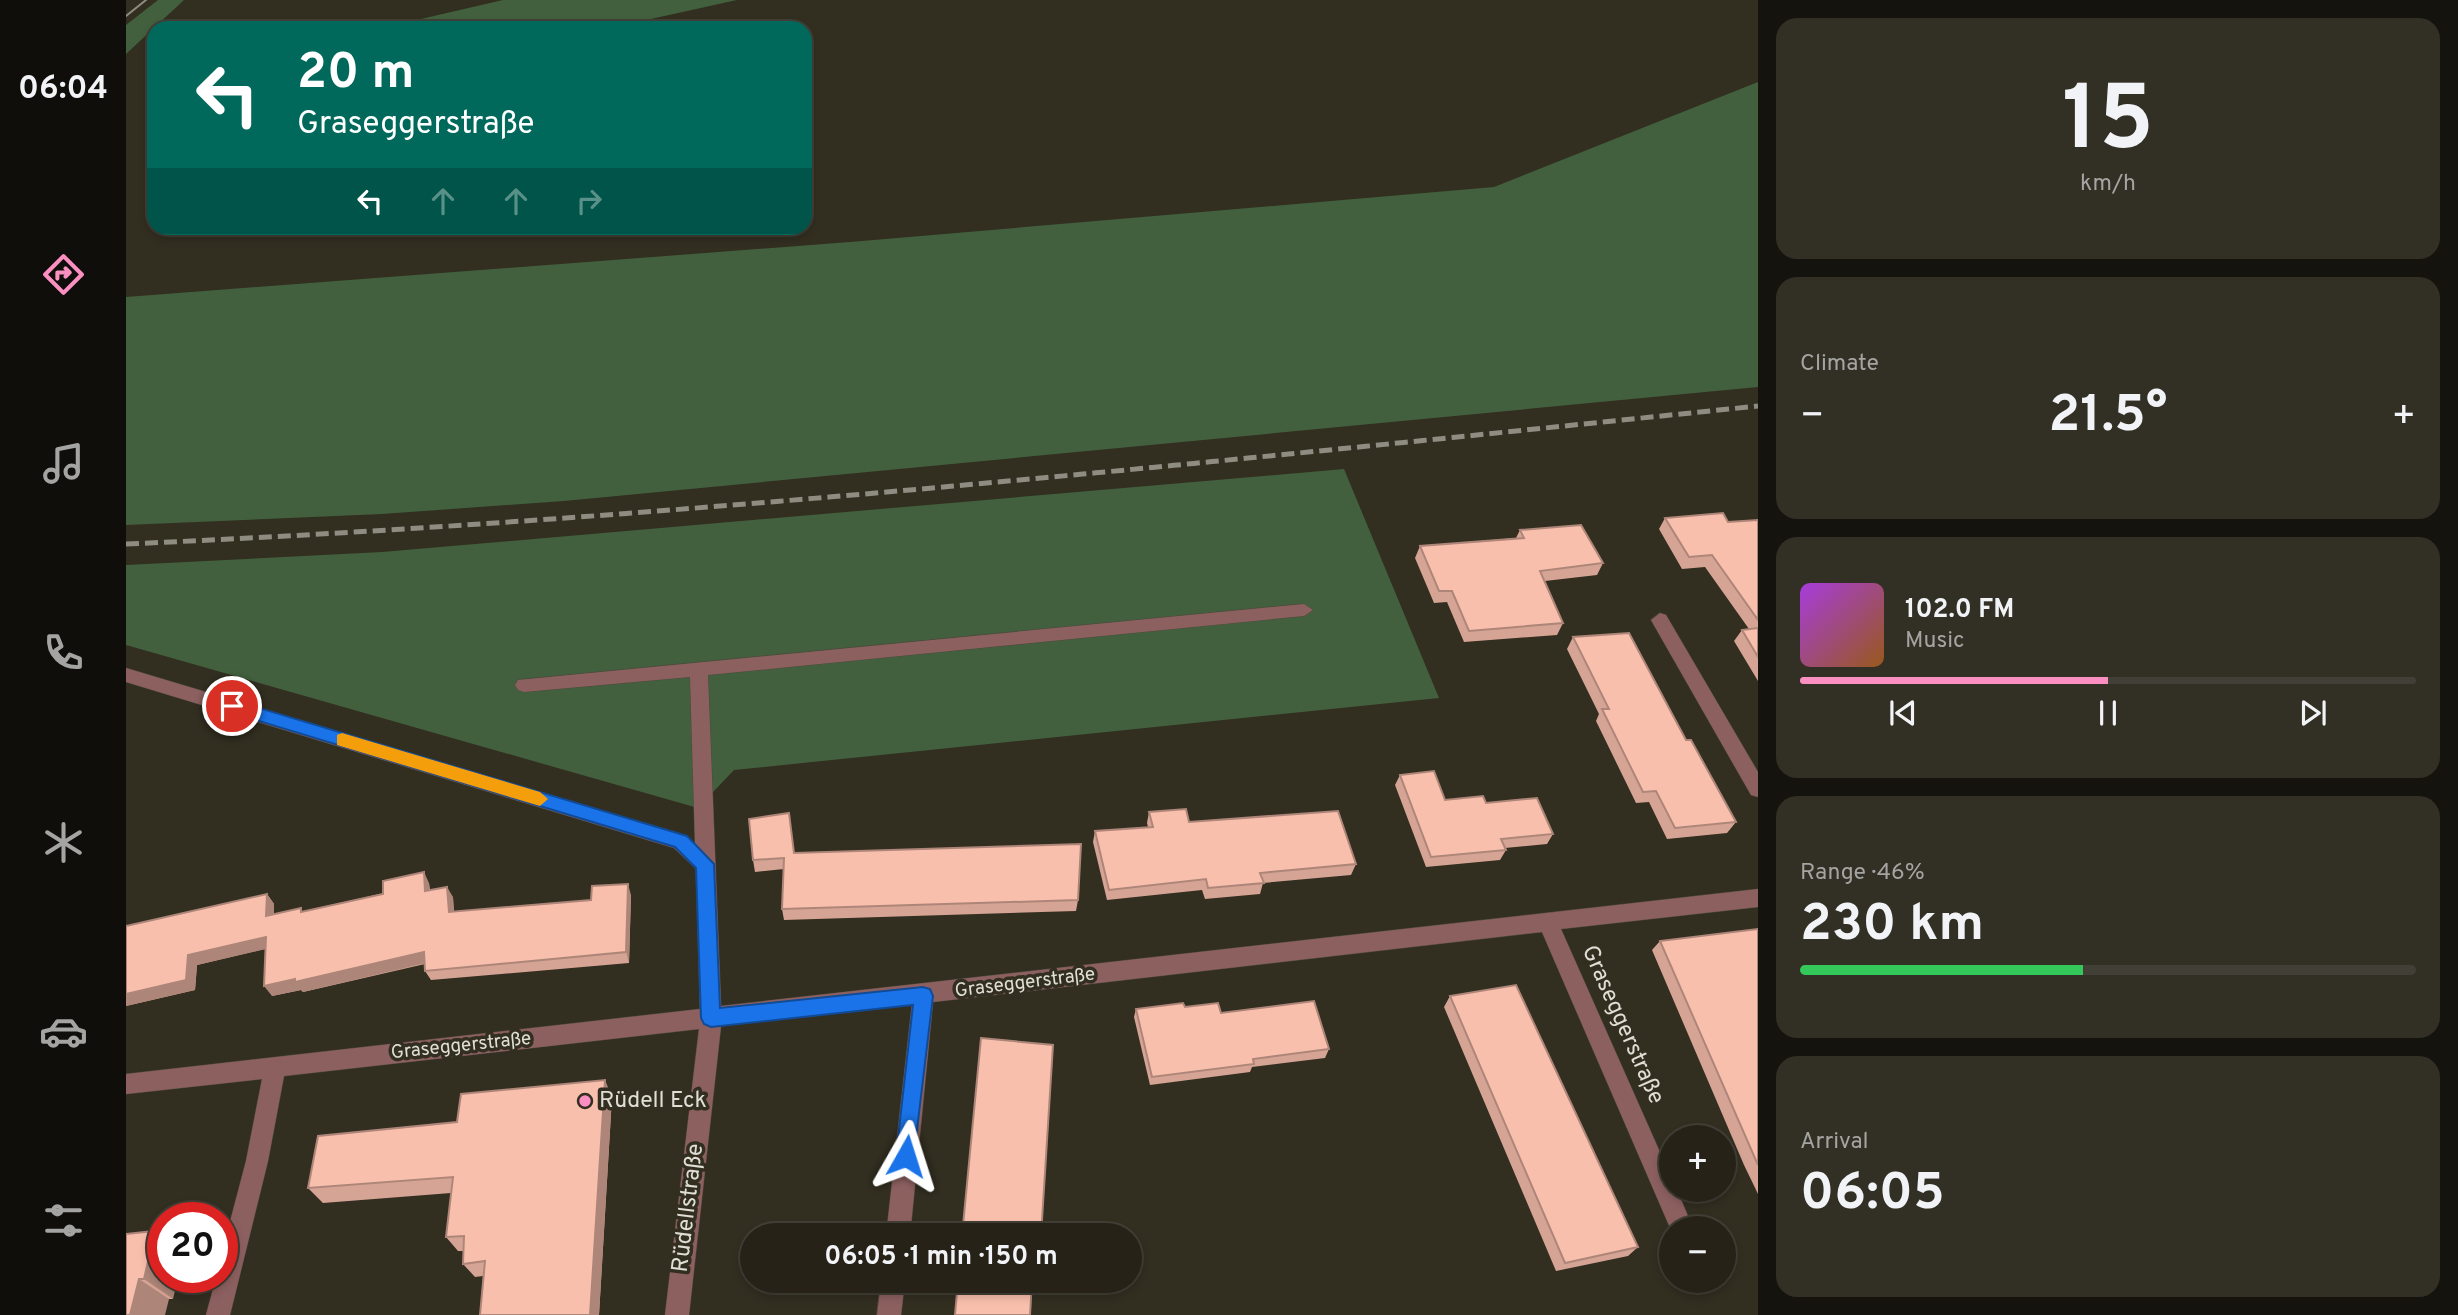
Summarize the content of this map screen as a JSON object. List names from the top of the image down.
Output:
{
  "streets": {
    "street": ["Graseggerstraße", "Rüdellstraße"]
  },
  "crossings": [
    ["Graseggerstraße", "Rüdellstraße"]
  ],
  "places": ["Rüdell Eck"],
  "page": {
    "tabs": "06:04",
    "tile": [
      ["15", "km/h"],
      "Climate",
      ["Range · 46%", "230 km"],
      ["Arrival", "06:05"]
    ],
    "turn": ["20 m", "Graseggerstraße"],
    "heat": ["−", "21.5°", "+"],
    "song": ["102.0 FM", "Music"],
    "map_buttons": ["+", "−"],
    "limit": "20",
    "trip": "06:05 · 1 min · 150 m"
  }
}
